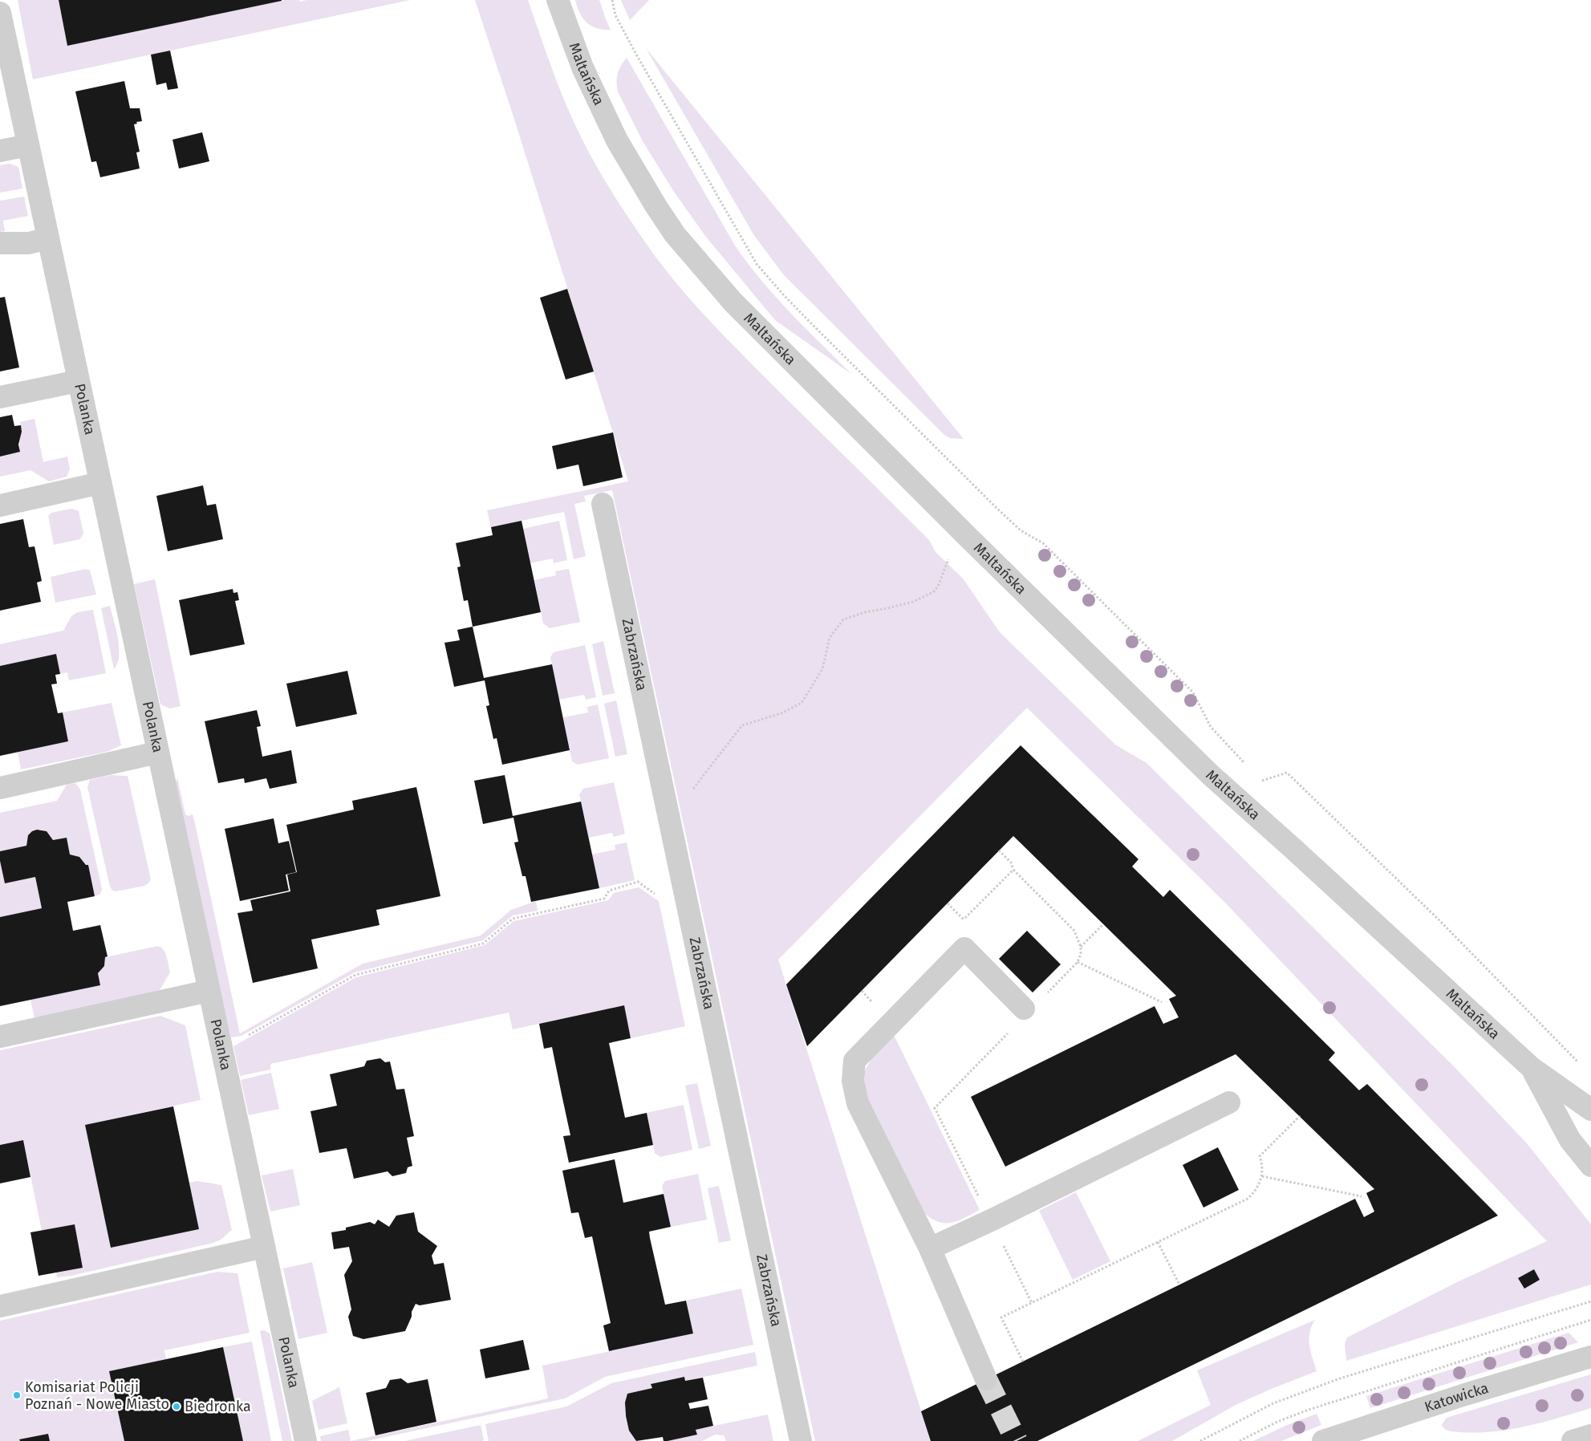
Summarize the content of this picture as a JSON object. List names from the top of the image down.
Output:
{
  "streets": {
    "street": [
      "Maltańska",
      "Polanka",
      "Zabrzańska",
      "Katowicka"
    ]
  },
  "places": ["Komisariat Policji Poznań - Nowe Miasto", "Biedronka"]
}
